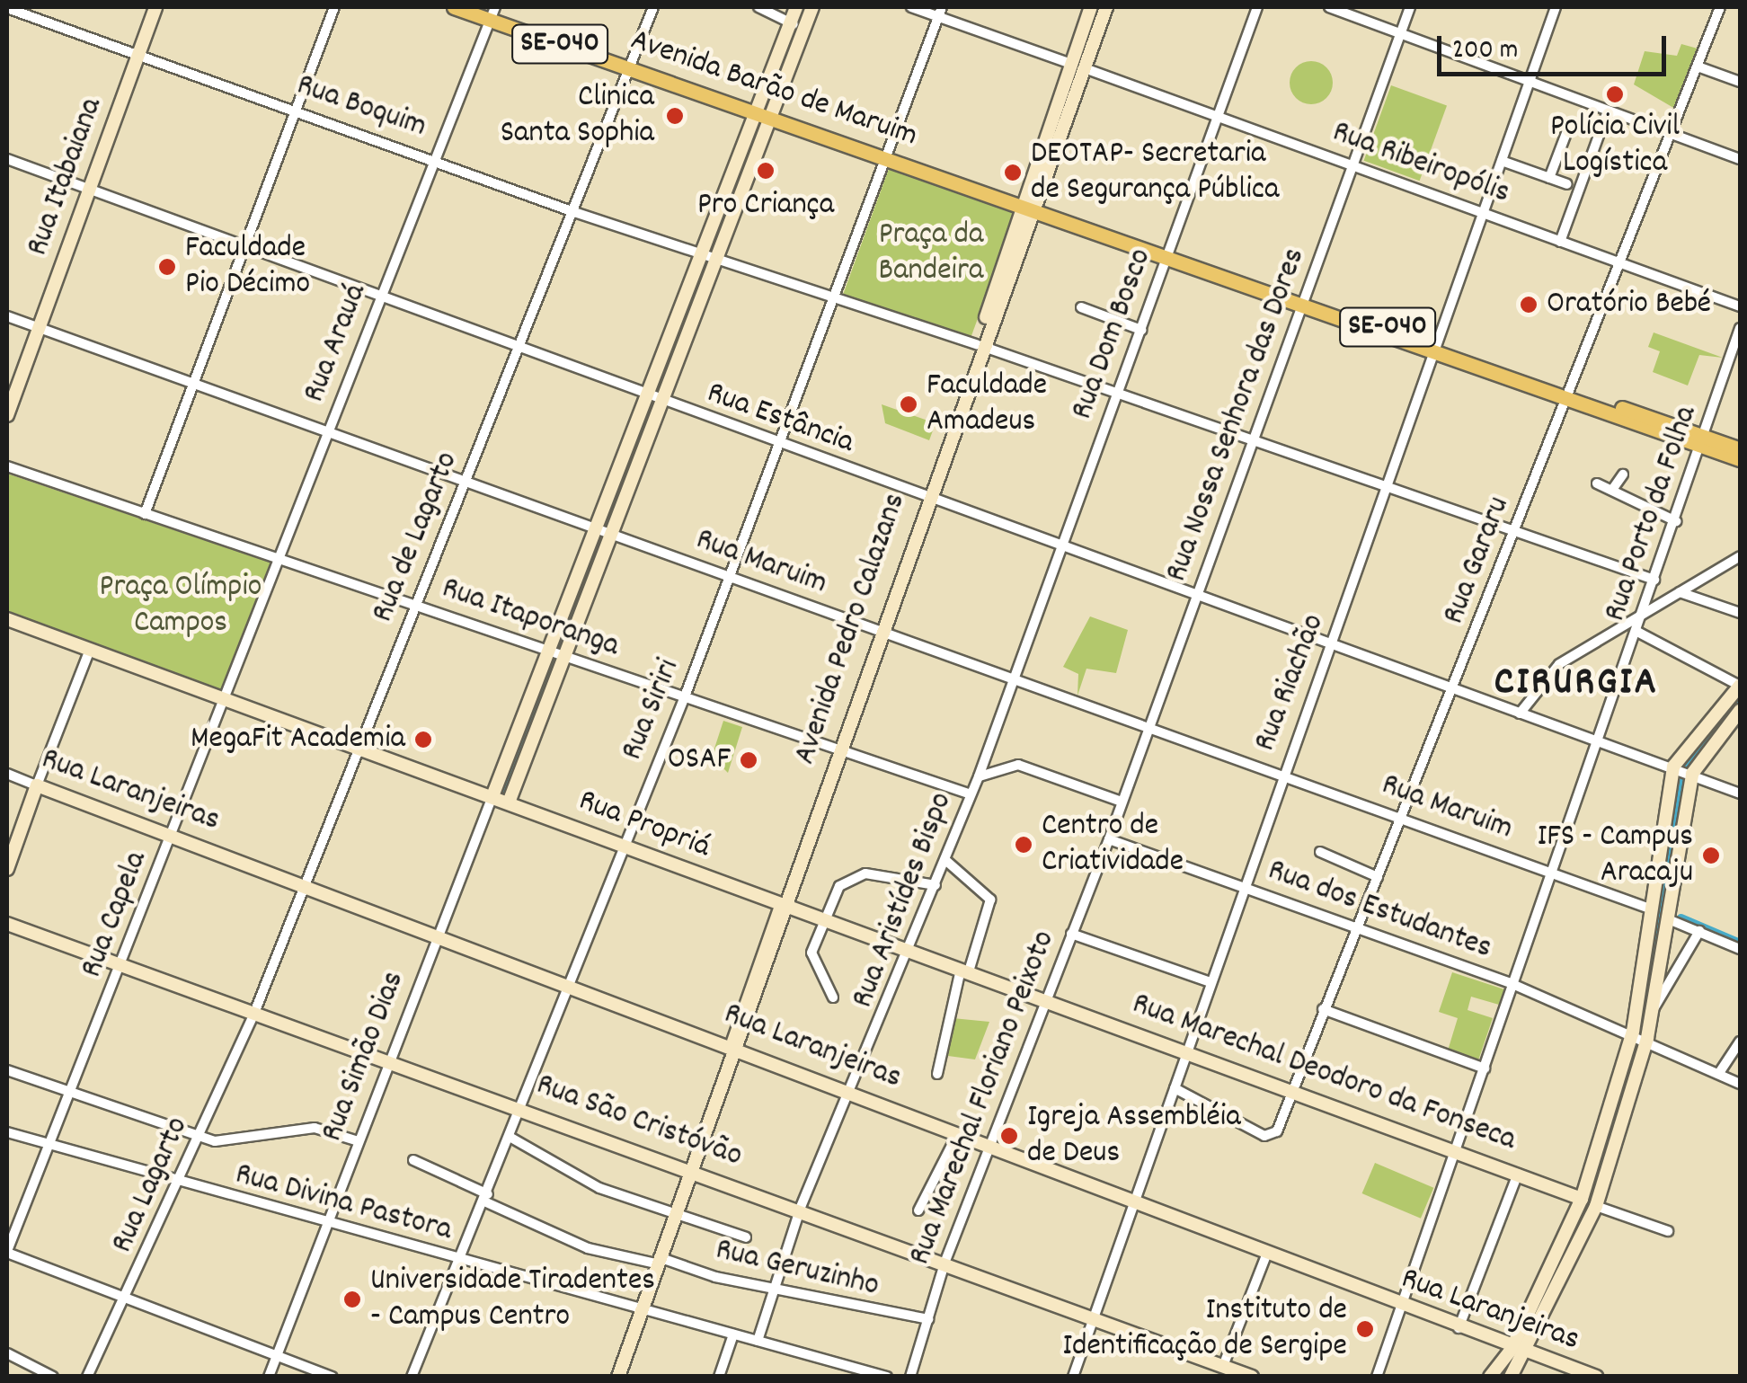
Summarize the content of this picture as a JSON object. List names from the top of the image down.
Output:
{
  "streets": {
    "main road": [
      "SE-040",
      "Avenida Barão de Maruim",
      "Rua Itabaiana",
      "Avenida Pedro Calazans",
      "Rua Laranjeiras",
      "Rua Propriá",
      "Rua Marechal Deodoro da Fonseca",
      "Rua São Cristóvão"
    ],
    "street": [
      "Rua Boquim",
      "Rua Ribeiropólis",
      "Rua Dom Bosco",
      "Rua Arauá",
      "Rua Nossa Senhora das Dores",
      "Rua Estância",
      "Rua Porto da Folha",
      "Rua de Lagarto",
      "Rua Gararu",
      "Rua Maruim",
      "Rua Itaporanga",
      "Rua Riachão",
      "Rua Siriri",
      "Rua Aristídes Bispo",
      "Rua dos Estudantes",
      "Rua Capela",
      "Rua Simão Dias",
      "Rua Marechal Floriano Peixoto",
      "Rua Lagarto",
      "Rua Divina Pastora",
      "Rua Geruzinho"
    ]
  },
  "crossings": [
    ["SE-040", "Avenida Barão de Maruim"],
    ["SE-040", "Rua Dom Bosco"],
    ["SE-040", "Rua Nossa Senhora das Dores"],
    ["SE-040", "Rua Porto da Folha"],
    ["SE-040", "Rua Gararu"],
    ["SE-040", "Avenida Pedro Calazans"],
    ["SE-040", "Rua Riachão"],
    ["Avenida Barão de Maruim", "Rua Arauá"],
    ["Avenida Barão de Maruim", "Rua de Lagarto"],
    ["Avenida Barão de Maruim", "Avenida Pedro Calazans"],
    ["Avenida Barão de Maruim", "Rua Siriri"],
    ["Rua Boquim", "Rua Itabaiana"],
    ["Rua Boquim", "Rua Dom Bosco"],
    ["Rua Boquim", "Rua Arauá"],
    ["Rua Boquim", "Rua Nossa Senhora das Dores"],
    ["Rua Boquim", "Rua Porto da Folha"],
    ["Rua Boquim", "Rua de Lagarto"],
    ["Rua Boquim", "Rua Gararu"],
    ["Rua Boquim", "Avenida Pedro Calazans"],
    ["Rua Boquim", "Rua Riachão"],
    ["Rua Boquim", "Rua Siriri"],
    ["Rua Ribeiropólis", "Rua Dom Bosco"],
    ["Rua Ribeiropólis", "Rua Nossa Senhora das Dores"],
    ["Rua Ribeiropólis", "Rua Gararu"],
    ["Rua Ribeiropólis", "Avenida Pedro Calazans"],
    ["Rua Ribeiropólis", "Rua Riachão"],
    ["Rua Ribeiropólis", "Rua Siriri"],
    ["Rua Itabaiana", "Rua Estância"],
    ["Rua Itabaiana", "Rua Maruim"],
    ["Rua Dom Bosco", "Rua Estância"],
    ["Rua Dom Bosco", "Rua Maruim"],
    ["Rua Dom Bosco", "Rua Aristídes Bispo"],
    ["Rua Arauá", "Rua Estância"],
    ["Rua Arauá", "Rua Maruim"],
    ["Rua Arauá", "Rua Itaporanga"],
    ["Rua Arauá", "Rua Propriá"],
    ["Rua Arauá", "Rua Capela"],
    ["Rua Nossa Senhora das Dores", "Rua Estância"],
    ["Rua Nossa Senhora das Dores", "Rua Maruim"],
    ["Rua Nossa Senhora das Dores", "Rua dos Estudantes"],
    ["Rua Nossa Senhora das Dores", "Rua Marechal Floriano Peixoto"],
    ["Rua Estância", "Rua Porto da Folha"],
    ["Rua Estância", "Rua de Lagarto"],
    ["Rua Estância", "Rua Gararu"],
    ["Rua Estância", "Avenida Pedro Calazans"],
    ["Rua Estância", "Rua Riachão"],
    ["Rua Estância", "Rua Siriri"],
    ["Rua Porto da Folha", "Rua Maruim"],
    ["Rua Porto da Folha", "Rua Laranjeiras"],
    ["Rua Porto da Folha", "Rua dos Estudantes"],
    ["Rua Porto da Folha", "Rua Marechal Deodoro da Fonseca"],
    ["Rua de Lagarto", "Rua Maruim"],
    ["Rua de Lagarto", "Rua Itaporanga"],
    ["Rua de Lagarto", "Rua Laranjeiras"],
    ["Rua de Lagarto", "Rua Propriá"],
    ["Rua de Lagarto", "Rua São Cristóvão"],
    ["Rua de Lagarto", "Rua Lagarto"],
    ["Rua Gararu", "Rua Maruim"],
    ["Rua Gararu", "Rua Riachão"],
    ["Rua Gararu", "Rua dos Estudantes"],
    ["Rua Gararu", "Rua Marechal Deodoro da Fonseca"],
    ["Rua Maruim", "Avenida Pedro Calazans"],
    ["Rua Maruim", "Rua Riachão"],
    ["Rua Maruim", "Rua Siriri"],
    ["Rua Maruim", "Rua Aristídes Bispo"],
    ["Rua Itaporanga", "Avenida Pedro Calazans"],
    ["Rua Itaporanga", "Rua Siriri"],
    ["Rua Itaporanga", "Rua Aristídes Bispo"],
    ["Avenida Pedro Calazans", "Rua Laranjeiras"],
    ["Avenida Pedro Calazans", "Rua Propriá"],
    ["Avenida Pedro Calazans", "Rua São Cristóvão"],
    ["Avenida Pedro Calazans", "Rua Divina Pastora"],
    ["Avenida Pedro Calazans", "Rua Geruzinho"],
    ["Rua Riachão", "Rua Laranjeiras"],
    ["Rua Riachão", "Rua dos Estudantes"],
    ["Rua Riachão", "Rua Marechal Deodoro da Fonseca"],
    ["Rua Riachão", "Rua São Cristóvão"],
    ["Rua Siriri", "Rua Laranjeiras"],
    ["Rua Siriri", "Rua Propriá"],
    ["Rua Siriri", "Rua São Cristóvão"],
    ["Rua Siriri", "Rua Divina Pastora"],
    ["Rua Siriri", "Rua Geruzinho"],
    ["Rua Laranjeiras", "Rua Aristídes Bispo"],
    ["Rua Laranjeiras", "Rua Capela"],
    ["Rua Laranjeiras", "Rua Simão Dias"],
    ["Rua Laranjeiras", "Rua Marechal Floriano Peixoto"],
    ["Rua Propriá", "Rua Aristídes Bispo"],
    ["Rua Propriá", "Rua Capela"],
    ["Rua Propriá", "Rua Simão Dias"],
    ["Rua Propriá", "Rua Marechal Deodoro da Fonseca"],
    ["Rua Propriá", "Rua Marechal Floriano Peixoto"],
    ["Rua Aristídes Bispo", "Rua São Cristóvão"],
    ["Rua Aristídes Bispo", "Rua Divina Pastora"],
    ["Rua Aristídes Bispo", "Rua Geruzinho"],
    ["Rua dos Estudantes", "Rua Marechal Floriano Peixoto"],
    ["Rua Capela", "Rua São Cristóvão"],
    ["Rua Capela", "Rua Divina Pastora"],
    ["Rua Simão Dias", "Rua São Cristóvão"],
    ["Rua Simão Dias", "Rua Divina Pastora"],
    ["Rua Marechal Deodoro da Fonseca", "Rua Marechal Floriano Peixoto"],
    ["Rua Marechal Floriano Peixoto", "Rua São Cristóvão"],
    ["Rua Marechal Floriano Peixoto", "Rua Geruzinho"],
    ["Rua São Cristóvão", "Rua Lagarto"],
    ["Rua Lagarto", "Rua Divina Pastora"]
  ],
  "districts": ["CIRURGIA"],
  "parks": ["Praça da Bandeira", "Praça Olímpio Campos"],
  "places": [
    "Polícia Civil Logística",
    "Clinica Santa Sophia",
    "Pro Criança",
    "DEOTAP- Secretaria de Segurança Pública",
    "Faculdade Pio Décimo",
    "Oratório Bebé",
    "Faculdade Amadeus",
    "MegaFit Academia",
    "OSAF",
    "Centro de Criatividade",
    "IFS - Campus Aracaju",
    "Igreja Assembléia de Deus",
    "Universidade Tiradentes - Campus Centro",
    "Instituto de Identificação de Sergipe"
  ],
  "scale_bar": "200 m"
}
